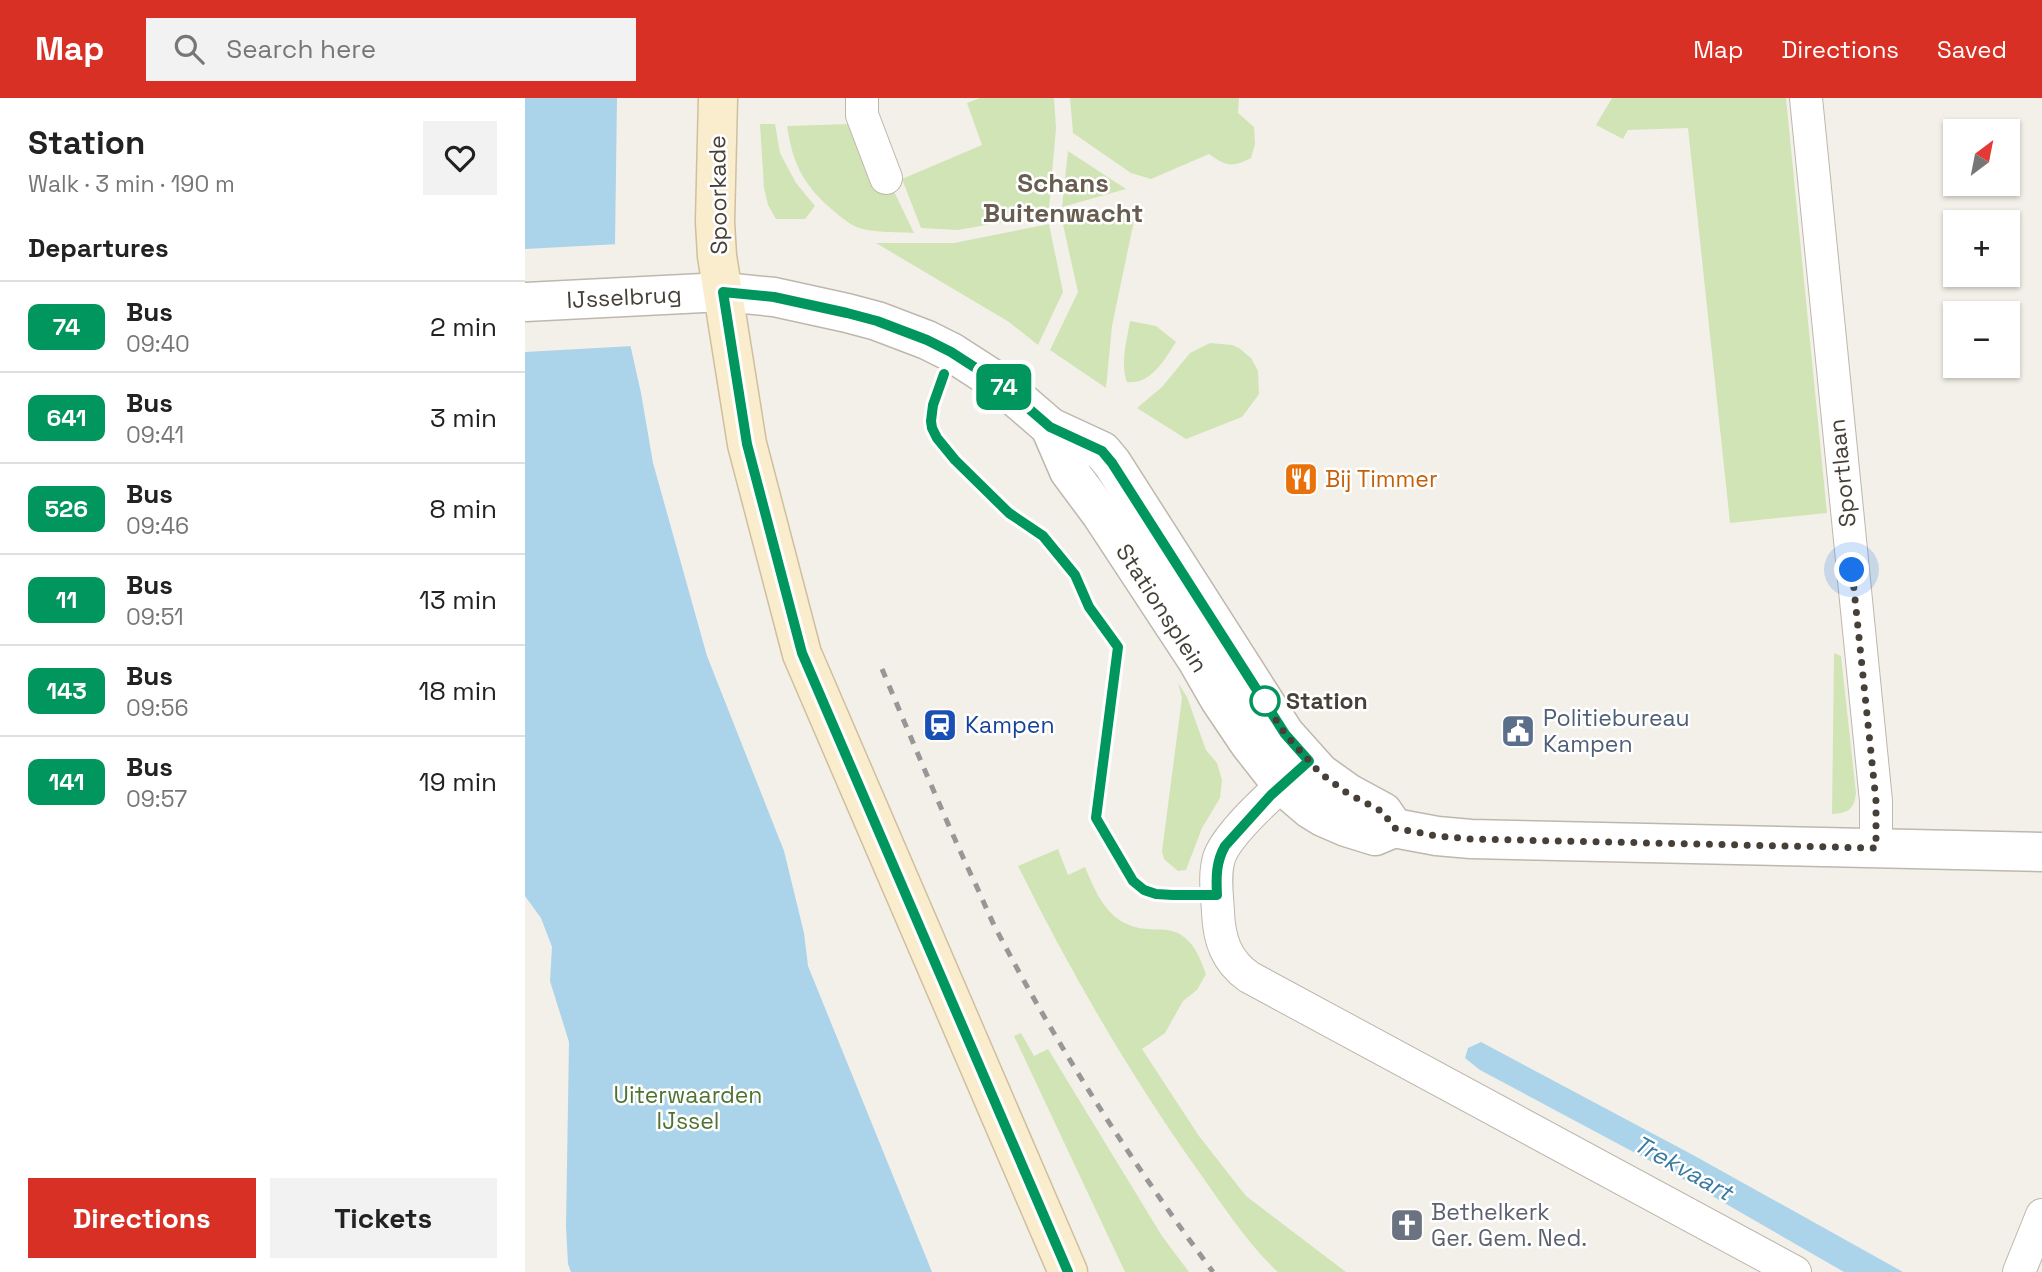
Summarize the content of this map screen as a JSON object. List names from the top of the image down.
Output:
{
  "streets": {
    "main road": ["Spoorkade"],
    "street": ["IJsselbrug", "Sportlaan", "Stationsplein"]
  },
  "crossings": [
    ["Spoorkade", "IJsselbrug"],
    ["Spoorkade", "Stationsplein"],
    ["IJsselbrug", "Stationsplein"],
    ["Sportlaan", "Stationsplein"]
  ],
  "districts": ["Schans Buitenwacht"],
  "water": ["Trekvaart"],
  "parks": ["Uiterwaarden IJssel"],
  "places": {
    "restaurant": ["Bij Timmer"],
    "other": ["Station"],
    "station": ["Kampen"],
    "public building": ["Politiebureau Kampen"],
    "church": ["Bethelkerk Ger. Gem. Ned."]
  },
  "lines": ["bus line 74"],
  "north": "top right",
  "page": {
    "header": "Map",
    "search": "Search here",
    "nav": ["Map", "Directions", "Saved"],
    "heading": [
      ["Station", "Walk · 3 min · 190 m"],
      "Departures"
    ],
    "on_map": "74",
    "map_buttons": ["+", "−"],
    "list": [
      {
        "mark": "74",
        "name": "Bus",
        "note": "09:40",
        "value": "2 min"
      },
      {
        "mark": "641",
        "name": "Bus",
        "note": "09:41",
        "value": "3 min"
      },
      {
        "mark": "526",
        "name": "Bus",
        "note": "09:46",
        "value": "8 min"
      },
      {
        "mark": "11",
        "name": "Bus",
        "note": "09:51",
        "value": "13 min"
      },
      {
        "mark": "143",
        "name": "Bus",
        "note": "09:56",
        "value": "18 min"
      },
      {
        "mark": "141",
        "name": "Bus",
        "note": "09:57",
        "value": "19 min"
      }
    ],
    "buttons": ["Directions", "Tickets"]
  }
}
